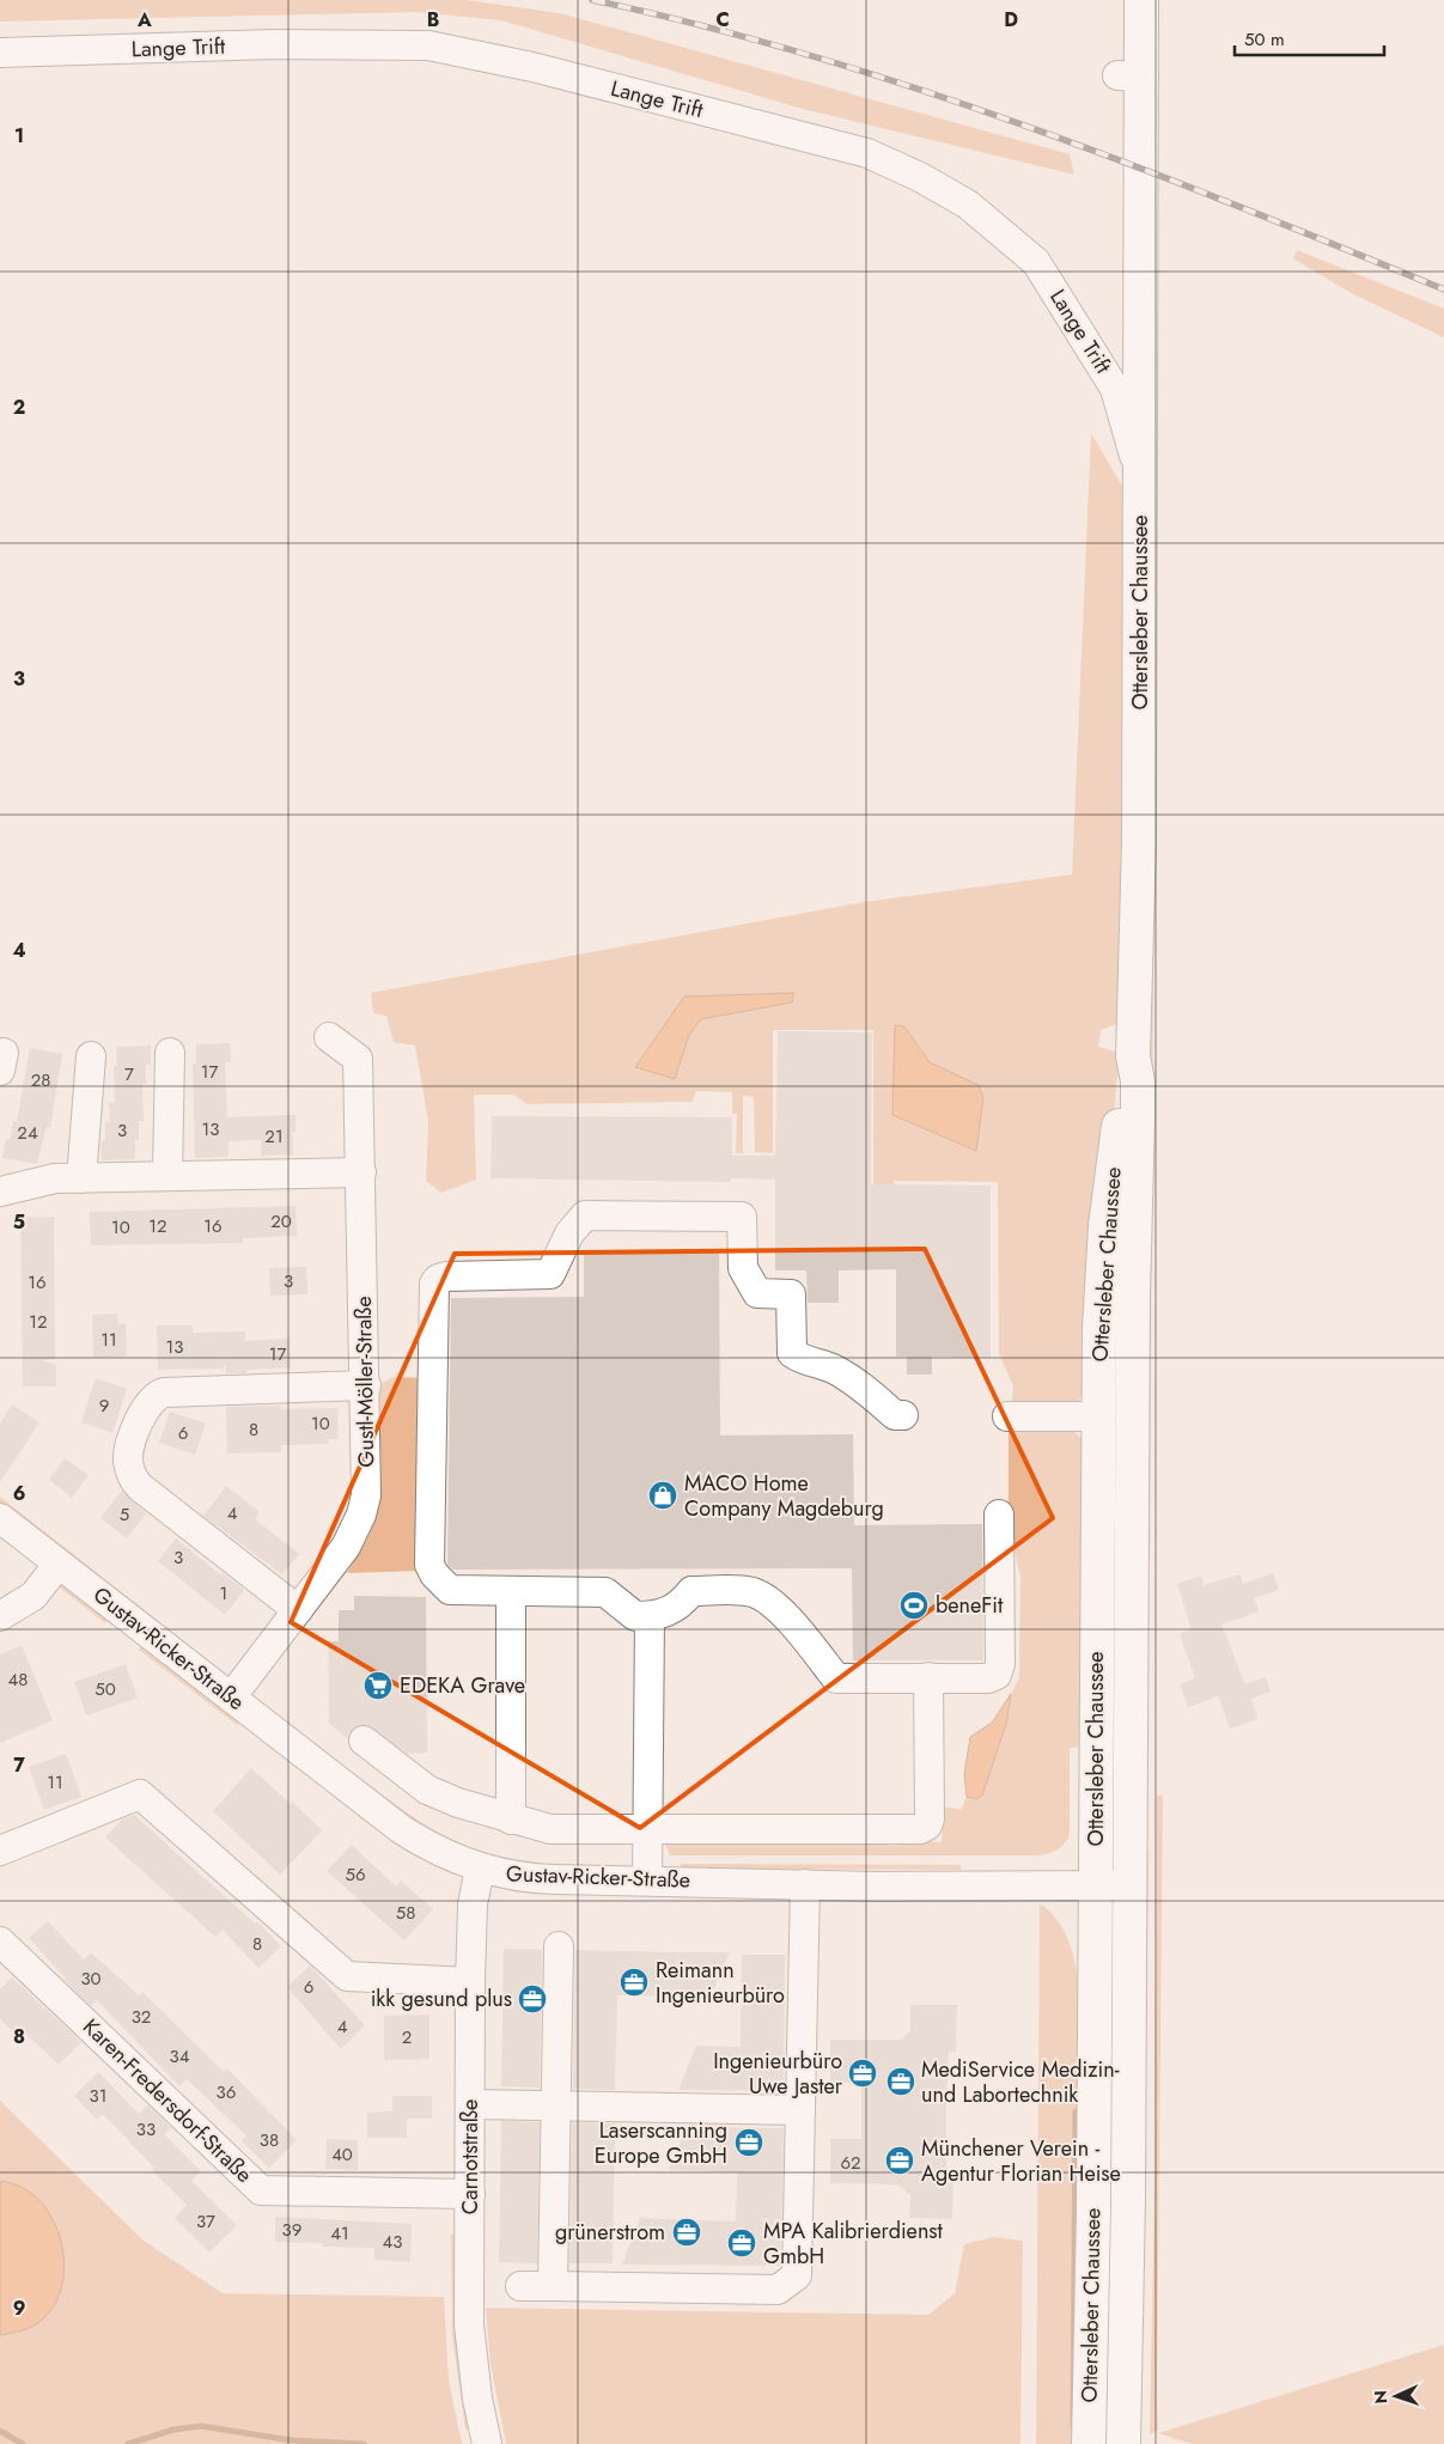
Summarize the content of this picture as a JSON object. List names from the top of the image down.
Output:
{
  "streets": {
    "main road": ["Ottersleber Chaussee"],
    "street": [
      "Lange Trift",
      "Gustl-Möller-Straße",
      "Gustav-Ricker-Straße",
      "Karen-Fredersdorf-Straße",
      "Carnotstraße"
    ]
  },
  "crossings": [
    ["Lange Trift", "Ottersleber Chaussee"],
    ["Ottersleber Chaussee", "Gustav-Ricker-Straße"],
    ["Gustl-Möller-Straße", "Gustav-Ricker-Straße"],
    ["Gustav-Ricker-Straße", "Carnotstraße"],
    ["Karen-Fredersdorf-Straße", "Carnotstraße"]
  ],
  "places": {
    "shop": ["MACO Home Company Magdeburg"],
    "sports": ["beneFit"],
    "supermarket": ["EDEKA Grave"],
    "office": [
      "Reimann Ingenieurbüro",
      "ikk gesund plus",
      "Ingenieurbüro Uwe Jaster",
      "MediService Medizin- und Labortechnik",
      "Laserscanning Europe GmbH",
      "Münchener Verein - Agentur Florian Heise",
      "grünerstrom",
      "MPA Kalibrierdienst GmbH"
    ]
  },
  "house_numbers": [
    "17",
    "7",
    "28",
    "13",
    "3",
    "24",
    "21",
    "20",
    "12",
    "16",
    "10",
    "3",
    "16",
    "12",
    "11",
    "13",
    "17",
    "9",
    "10",
    "8",
    "6",
    "4",
    "5",
    "3",
    "1",
    "48",
    "50",
    "11",
    "56",
    "58",
    "8",
    "30",
    "6",
    "32",
    "4",
    "2",
    "34",
    "36",
    "31",
    "33",
    "38",
    "40",
    "62",
    "37",
    "39",
    "41",
    "43"
  ],
  "scale_bar": "50 m",
  "north": "left",
  "grid": {
    "columns": [
      "A",
      "B",
      "C",
      "D"
    ],
    "rows": [
      "1",
      "2",
      "3",
      "4",
      "5",
      "6",
      "7",
      "8",
      "9"
    ]
  }
}
